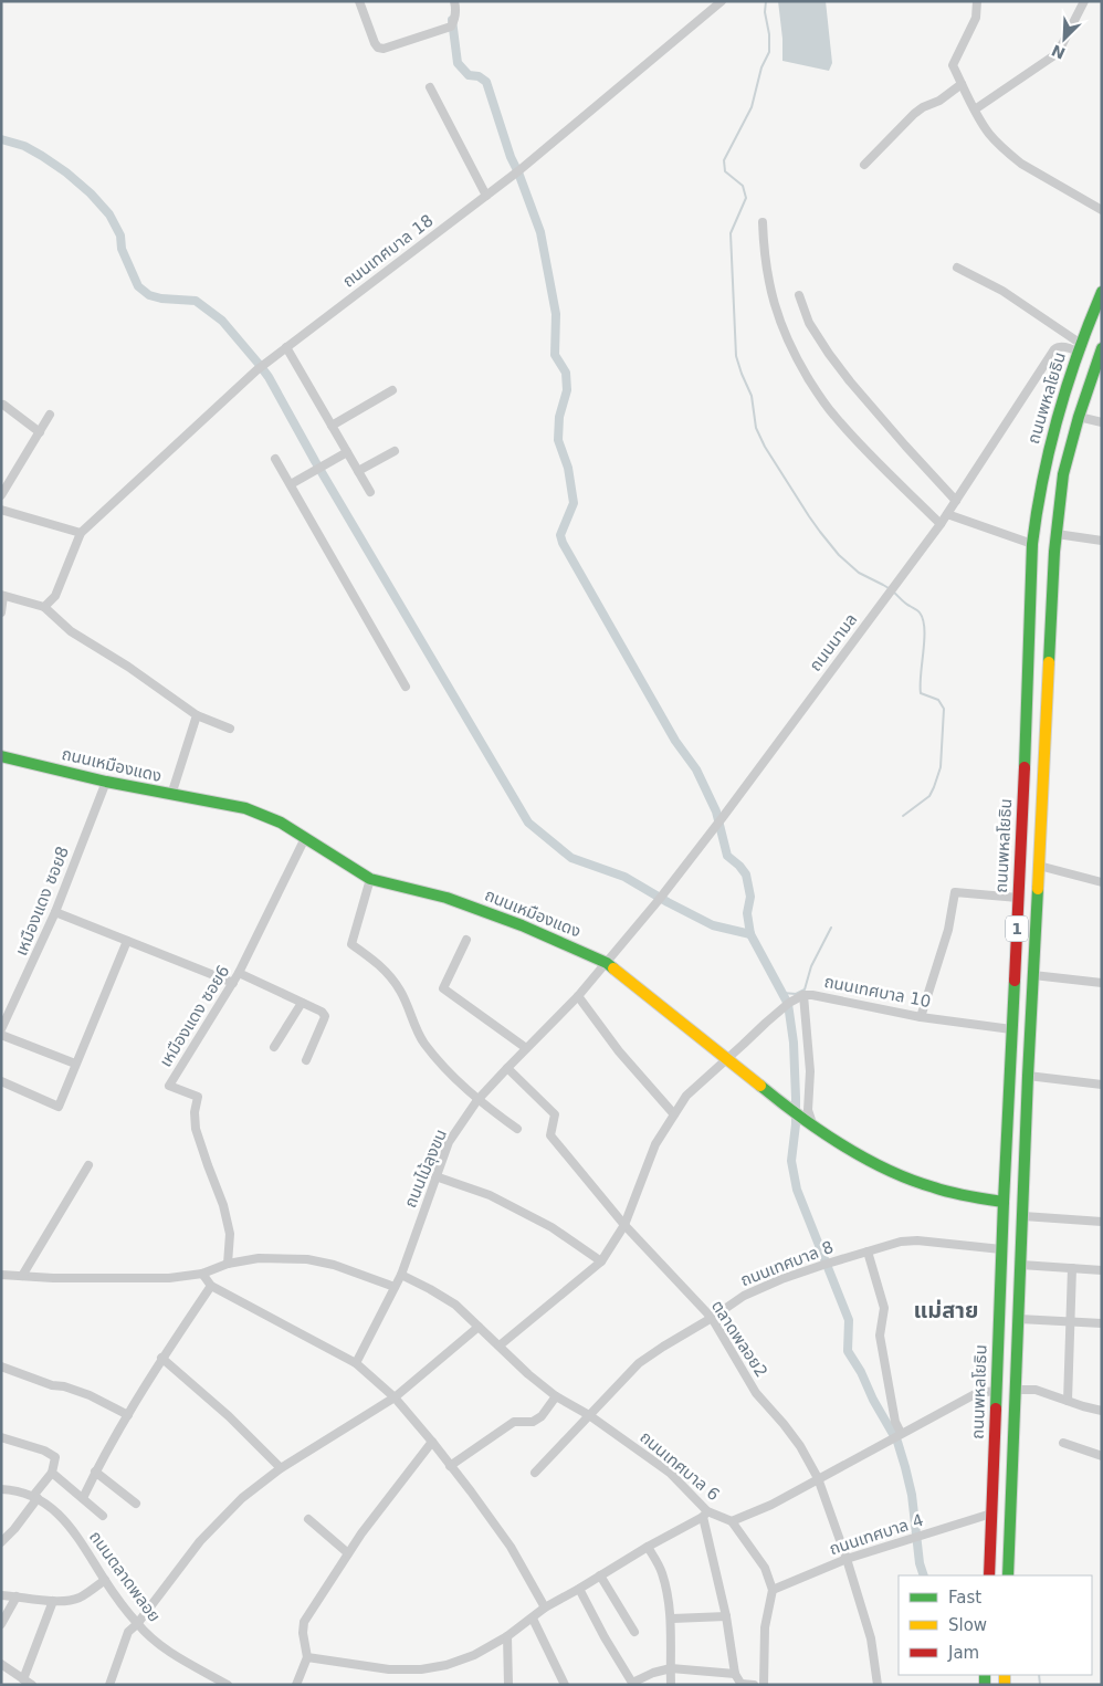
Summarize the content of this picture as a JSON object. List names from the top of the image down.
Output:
{
  "streets": {
    "main road": ["ถนนพหลโยธิน", "ถนนเหมืองแดง", "1"],
    "street": [
      "ถนนเทศบาล 18",
      "ถนนนามล",
      "เหมืองแดง ซอย8",
      "ถนนเทศบาล 10",
      "เหมืองแดง ซอย6",
      "ถนนไม้ลุงขน",
      "ถนนเทศบาล 8",
      "ตลาดพลอย2",
      "ถนนเทศบาล 6",
      "ถนนเทศบาล 4",
      "ถนนตลาดพลอย"
    ]
  },
  "crossings": [
    ["ถนนพหลโยธิน", "ถนนนามล"],
    ["ถนนพหลโยธิน", "ถนนเหมืองแดง"],
    ["ถนนพหลโยธิน", "ถนนเทศบาล 10"],
    ["ถนนพหลโยธิน", "ถนนเทศบาล 8"],
    ["ถนนพหลโยธิน", "ถนนเทศบาล 4"],
    ["ถนนนามล", "ถนนเหมืองแดง"],
    ["ถนนนามล", "ถนนไม้ลุงขน"],
    ["ถนนเหมืองแดง", "เหมืองแดง ซอย8"],
    ["ถนนเหมืองแดง", "เหมืองแดง ซอย6"],
    ["ถนนเหมืองแดง", "ถนนไม้ลุงขน"],
    ["ถนนไม้ลุงขน", "ตลาดพลอย2"],
    ["ถนนไม้ลุงขน", "ถนนเทศบาล 6"],
    ["ถนนเทศบาล 8", "ตลาดพลอย2"],
    ["ถนนเทศบาล 8", "ถนนเทศบาล 6"],
    ["ตลาดพลอย2", "ถนนเทศบาล 4"]
  ],
  "districts": ["แม่สาย"],
  "legend": ["Fast", "Slow", "Jam"],
  "north": "bottom left"
}
